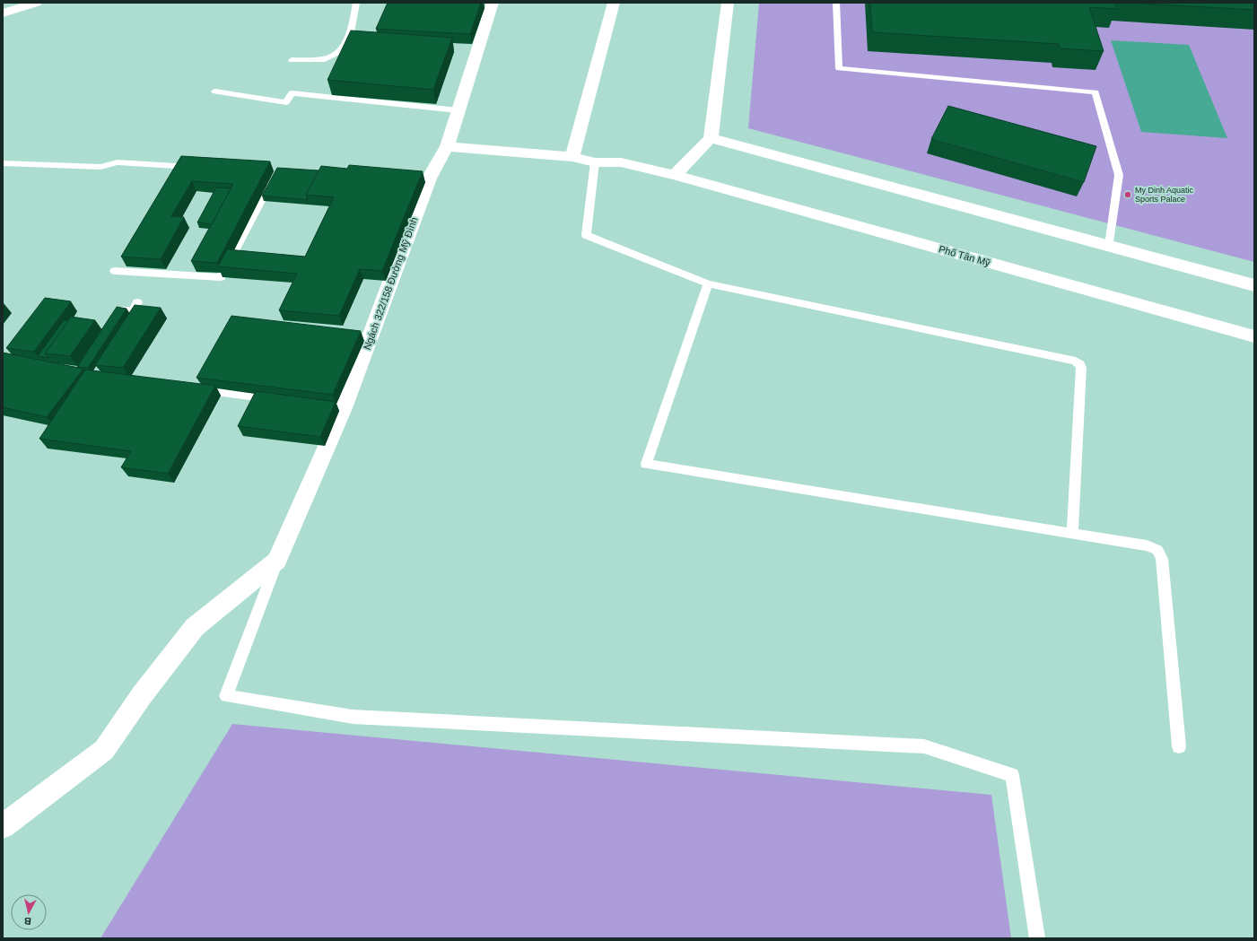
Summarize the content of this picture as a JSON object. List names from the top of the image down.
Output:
{
  "streets": {
    "street": ["Phố Tân Mỹ", "Ngách 322/158 Đường Mỹ Đình"]
  },
  "crossings": [
    ["Phố Tân Mỹ", "Ngách 322/158 Đường Mỹ Đình"]
  ],
  "places": ["My Dinh Aquatic Sports Palace"],
  "north": "bottom"
}
